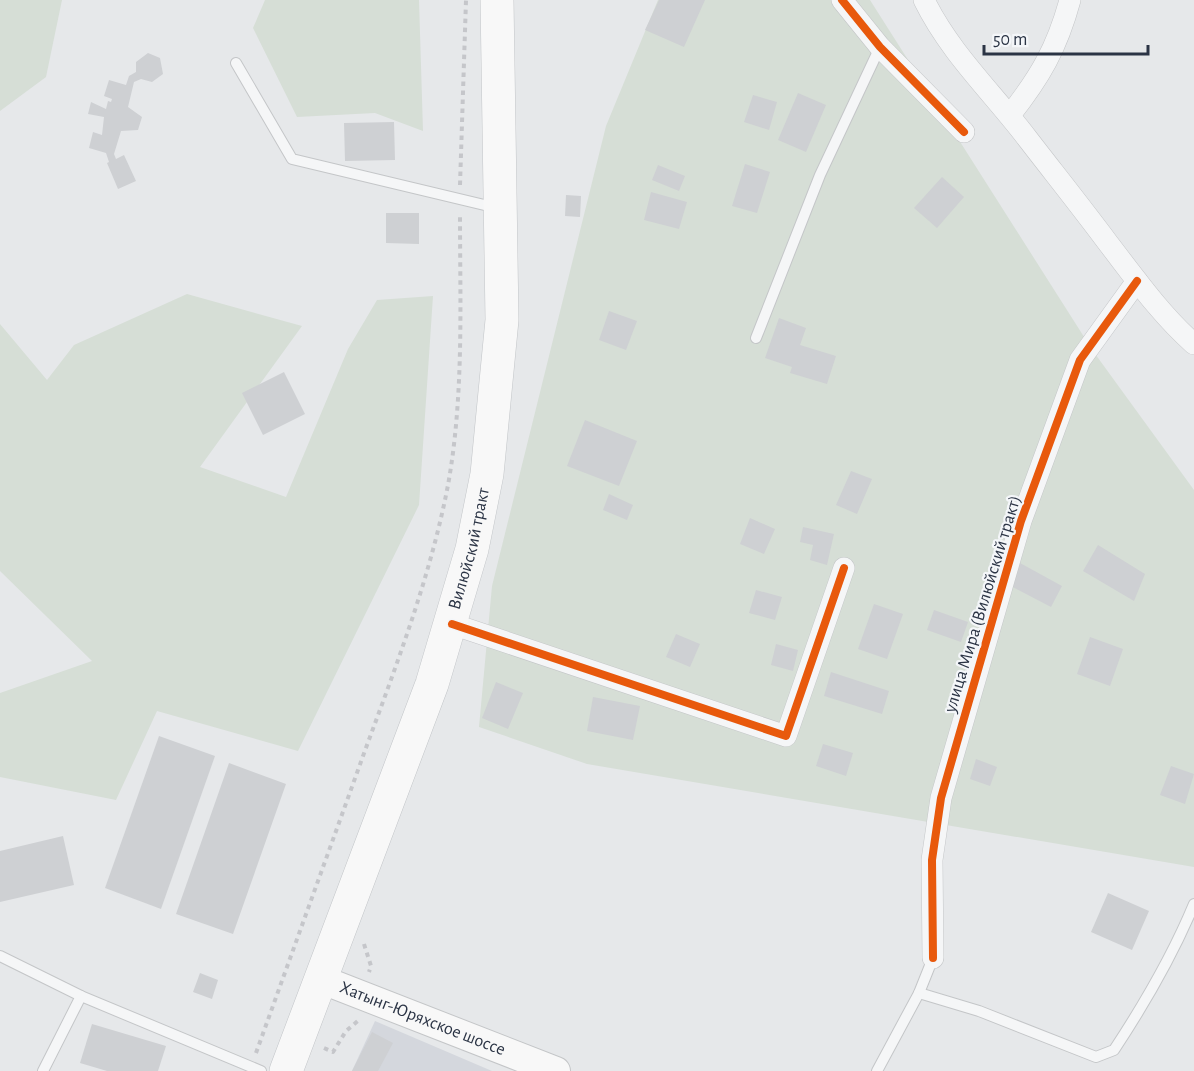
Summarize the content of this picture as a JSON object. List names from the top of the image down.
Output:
{
  "streets": {
    "main road": ["Вилюйский тракт", "Хатынг-Юряхское шоссе"],
    "street": ["улица Мира (Вилюйский тракт)"]
  },
  "crossings": [
    ["Вилюйский тракт", "Хатынг-Юряхское шоссе"]
  ],
  "scale_bar": "50 m"
}
